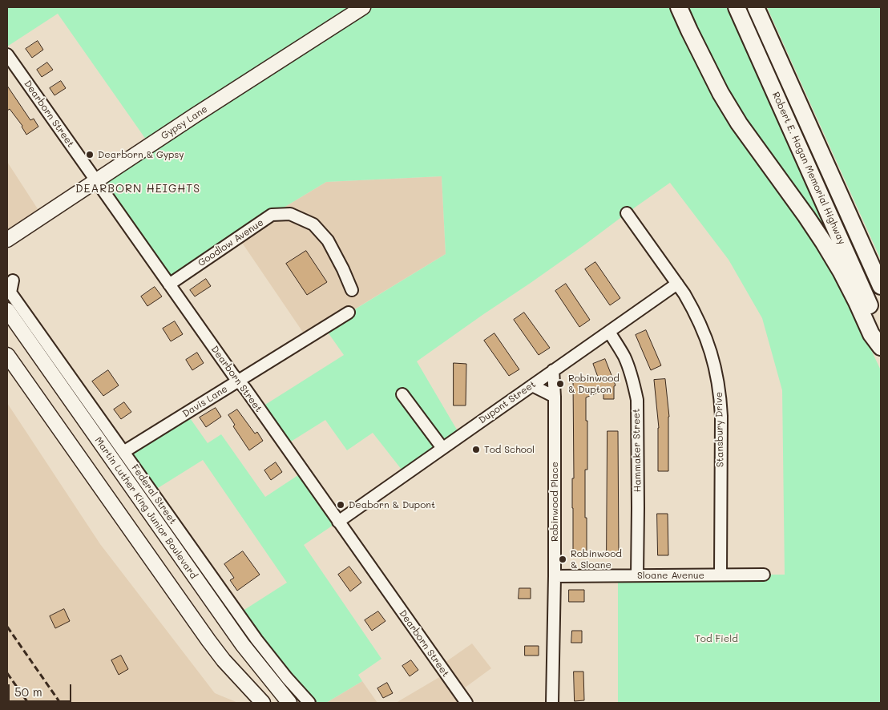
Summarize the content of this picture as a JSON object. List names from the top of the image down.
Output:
{
  "streets": {
    "highway": ["Robert E. Hagan Memorial Highway"],
    "main road": ["Gypsy Lane", "Martin Luther King Junior Boulevard"],
    "street": [
      "Dearborn Street",
      "Goodlow Avenue",
      "Davis Lane",
      "Dupont Street",
      "Stansbury Drive",
      "Hammaker Street",
      "Federal Street",
      "Robinwood Place",
      "Sloane Avenue"
    ]
  },
  "crossings": [
    ["Dearborn Street", "Gypsy Lane"],
    ["Dearborn Street", "Goodlow Avenue"],
    ["Dearborn Street", "Davis Lane"],
    ["Dearborn Street", "Dupont Street"],
    ["Davis Lane", "Federal Street"],
    ["Dupont Street", "Stansbury Drive"],
    ["Dupont Street", "Hammaker Street"],
    ["Dupont Street", "Robinwood Place"],
    ["Stansbury Drive", "Sloane Avenue"],
    ["Hammaker Street", "Sloane Avenue"],
    ["Robinwood Place", "Sloane Avenue"]
  ],
  "districts": ["DEARBORN HEIGHTS"],
  "parks": ["Tod Field"],
  "places": [
    "Dearborn & Gypsy",
    "Robinwood & Dupton",
    "Tod School",
    "Deaborn & Dupont",
    "Robinwood & Sloane"
  ],
  "scale_bar": "50 m"
}
